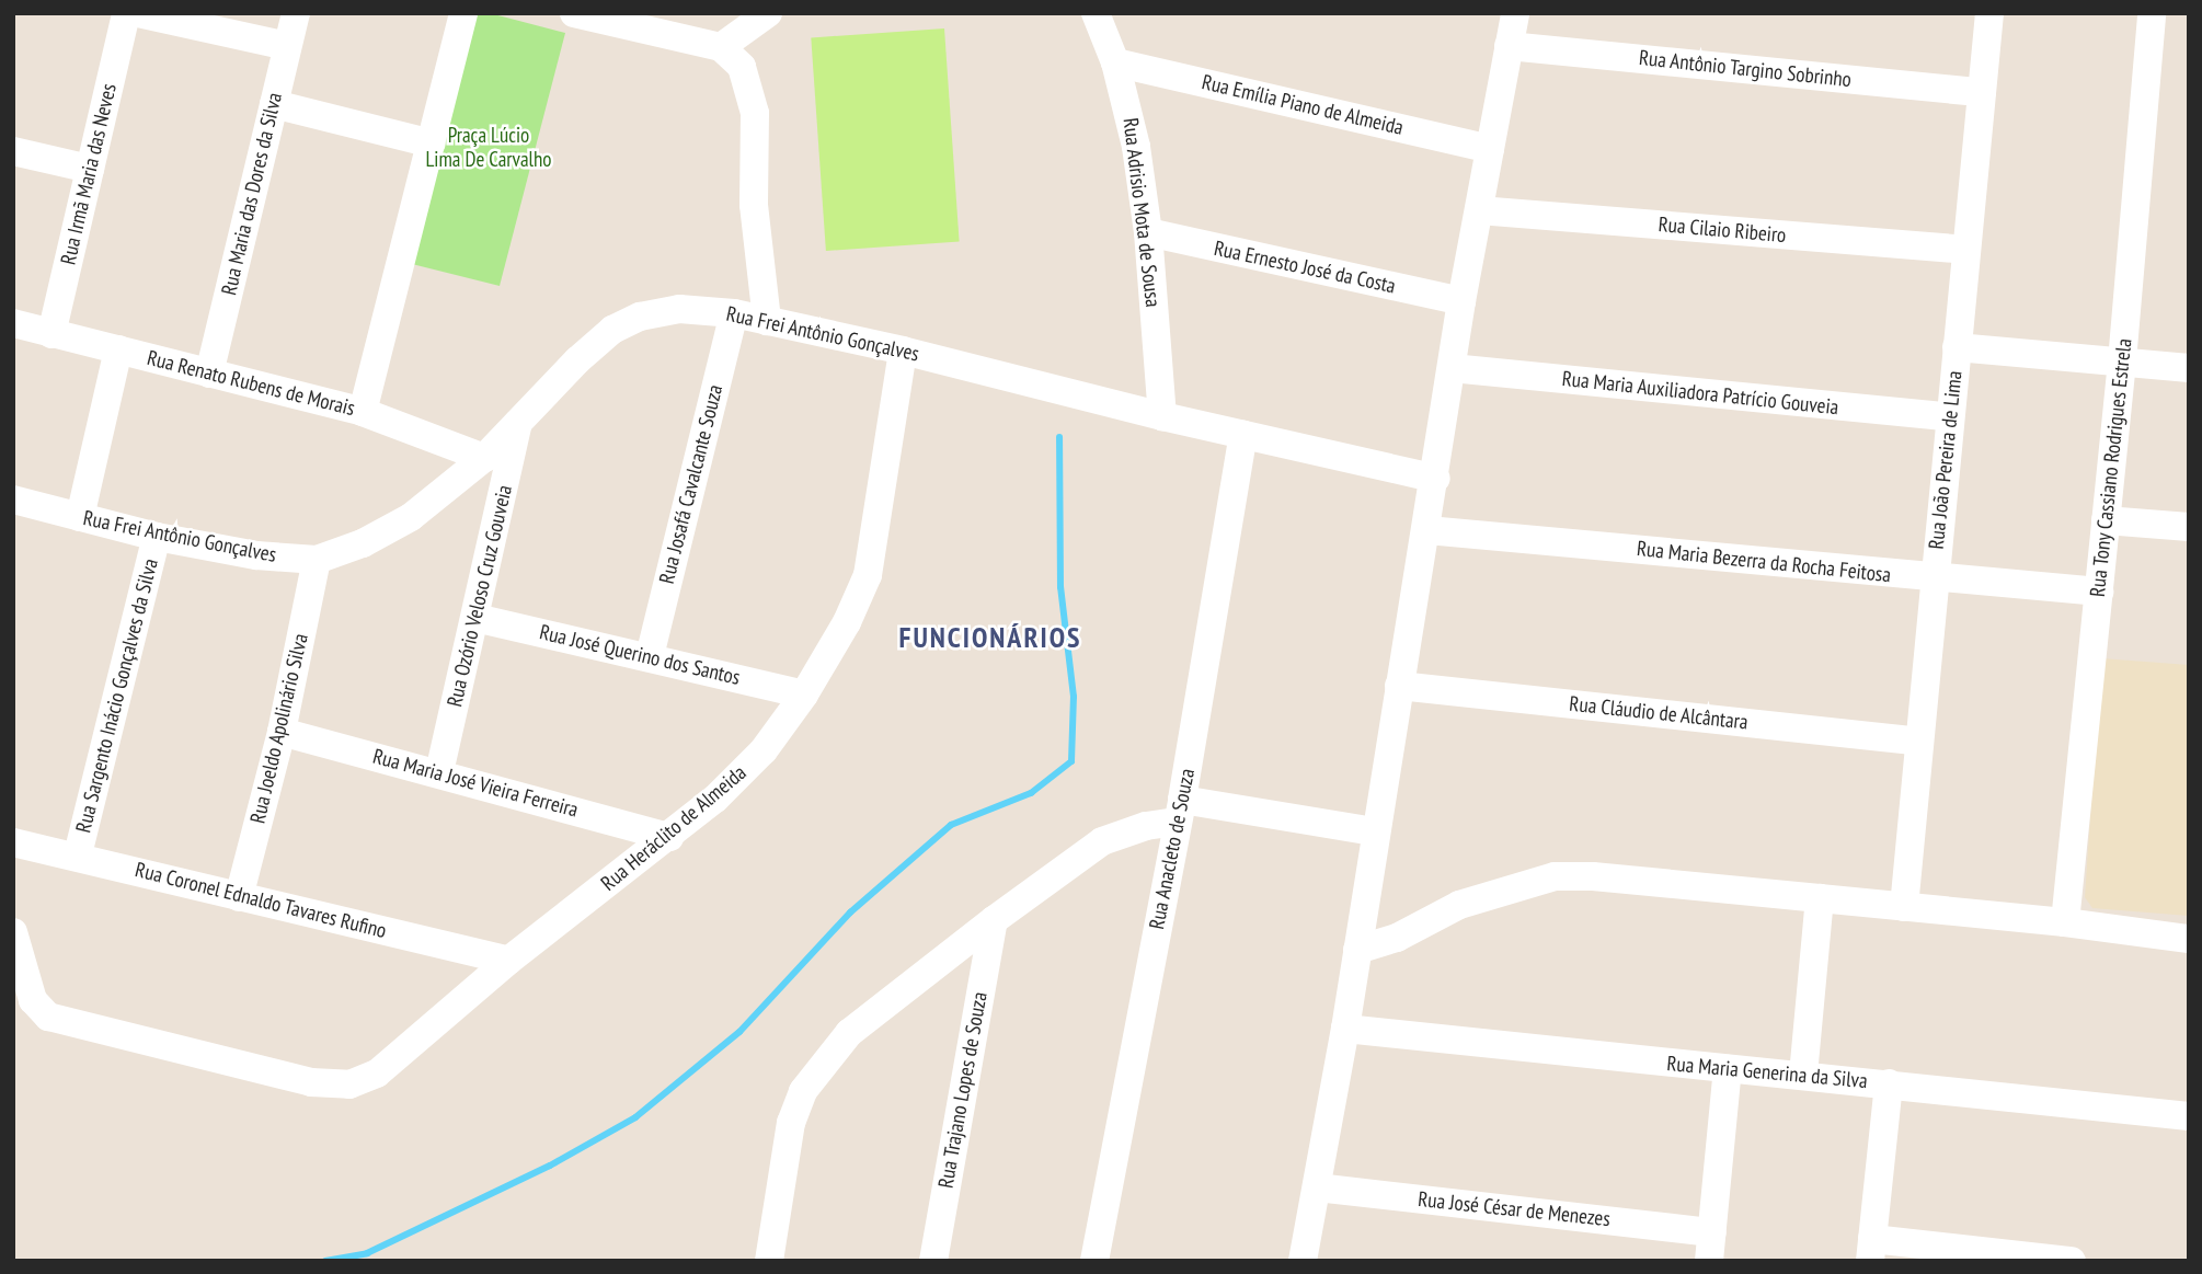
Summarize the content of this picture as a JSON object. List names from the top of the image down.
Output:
{
  "streets": {
    "street": [
      "Rua Antônio Targino Sobrinho",
      "Rua Emília Piano de Almeida",
      "Rua Irmã Maria das Neves",
      "Rua Maria das Dores da Silva",
      "Rua Adrisio Mota de Sousa",
      "Rua Cilaio Ribeiro",
      "Rua Ernesto José da Costa",
      "Rua Frei Antônio Gonçalves",
      "Rua Renato Rubens de Morais",
      "Rua Maria Auxiliadora Patrício Gouveia",
      "Rua João Pereira de Lima",
      "Rua Tony Cassiano Rodrigues Estrela",
      "Rua Josafá Cavalcante Souza",
      "Rua Maria Bezerra da Rocha Feitosa",
      "Rua Ozório Veloso Cruz Gouveia",
      "Rua José Querino dos Santos",
      "Rua Sargento Inácio Gonçalves da Silva",
      "Rua Cláudio de Alcântara",
      "Rua Joeldo Apolinário Silva",
      "Rua Maria José Vieira Ferreira",
      "Rua Heráclito de Almeida",
      "Rua Anacleto de Souza",
      "Rua Coronel Ednaldo Tavares Rufino",
      "Rua Maria Generina da Silva",
      "Rua Trajano Lopes de Souza",
      "Rua José César de Menezes"
    ]
  },
  "crossings": [
    ["Rua Antônio Targino Sobrinho", "Rua João Pereira de Lima"],
    ["Rua Emília Piano de Almeida", "Rua Adrisio Mota de Sousa"],
    ["Rua Irmã Maria das Neves", "Rua Renato Rubens de Morais"],
    ["Rua Maria das Dores da Silva", "Rua Renato Rubens de Morais"],
    ["Rua Adrisio Mota de Sousa", "Rua Ernesto José da Costa"],
    ["Rua Adrisio Mota de Sousa", "Rua Frei Antônio Gonçalves"],
    ["Rua Cilaio Ribeiro", "Rua João Pereira de Lima"],
    ["Rua Frei Antônio Gonçalves", "Rua Renato Rubens de Morais"],
    ["Rua Frei Antônio Gonçalves", "Rua Josafá Cavalcante Souza"],
    ["Rua Frei Antônio Gonçalves", "Rua Ozório Veloso Cruz Gouveia"],
    ["Rua Frei Antônio Gonçalves", "Rua Sargento Inácio Gonçalves da Silva"],
    ["Rua Frei Antônio Gonçalves", "Rua Joeldo Apolinário Silva"],
    ["Rua Frei Antônio Gonçalves", "Rua Heráclito de Almeida"],
    ["Rua Frei Antônio Gonçalves", "Rua Anacleto de Souza"],
    ["Rua Maria Auxiliadora Patrício Gouveia", "Rua João Pereira de Lima"],
    ["Rua João Pereira de Lima", "Rua Maria Bezerra da Rocha Feitosa"],
    ["Rua João Pereira de Lima", "Rua Cláudio de Alcântara"],
    ["Rua Tony Cassiano Rodrigues Estrela", "Rua Maria Bezerra da Rocha Feitosa"],
    ["Rua Josafá Cavalcante Souza", "Rua José Querino dos Santos"],
    ["Rua Ozório Veloso Cruz Gouveia", "Rua José Querino dos Santos"],
    ["Rua Ozório Veloso Cruz Gouveia", "Rua Maria José Vieira Ferreira"],
    ["Rua José Querino dos Santos", "Rua Heráclito de Almeida"],
    ["Rua Sargento Inácio Gonçalves da Silva", "Rua Coronel Ednaldo Tavares Rufino"],
    ["Rua Joeldo Apolinário Silva", "Rua Maria José Vieira Ferreira"],
    ["Rua Joeldo Apolinário Silva", "Rua Coronel Ednaldo Tavares Rufino"],
    ["Rua Maria José Vieira Ferreira", "Rua Heráclito de Almeida"],
    ["Rua Heráclito de Almeida", "Rua Coronel Ednaldo Tavares Rufino"]
  ],
  "districts": ["FUNCIONÁRIOS"],
  "parks": ["Praça Lúcio Lima De Carvalho"]
}
